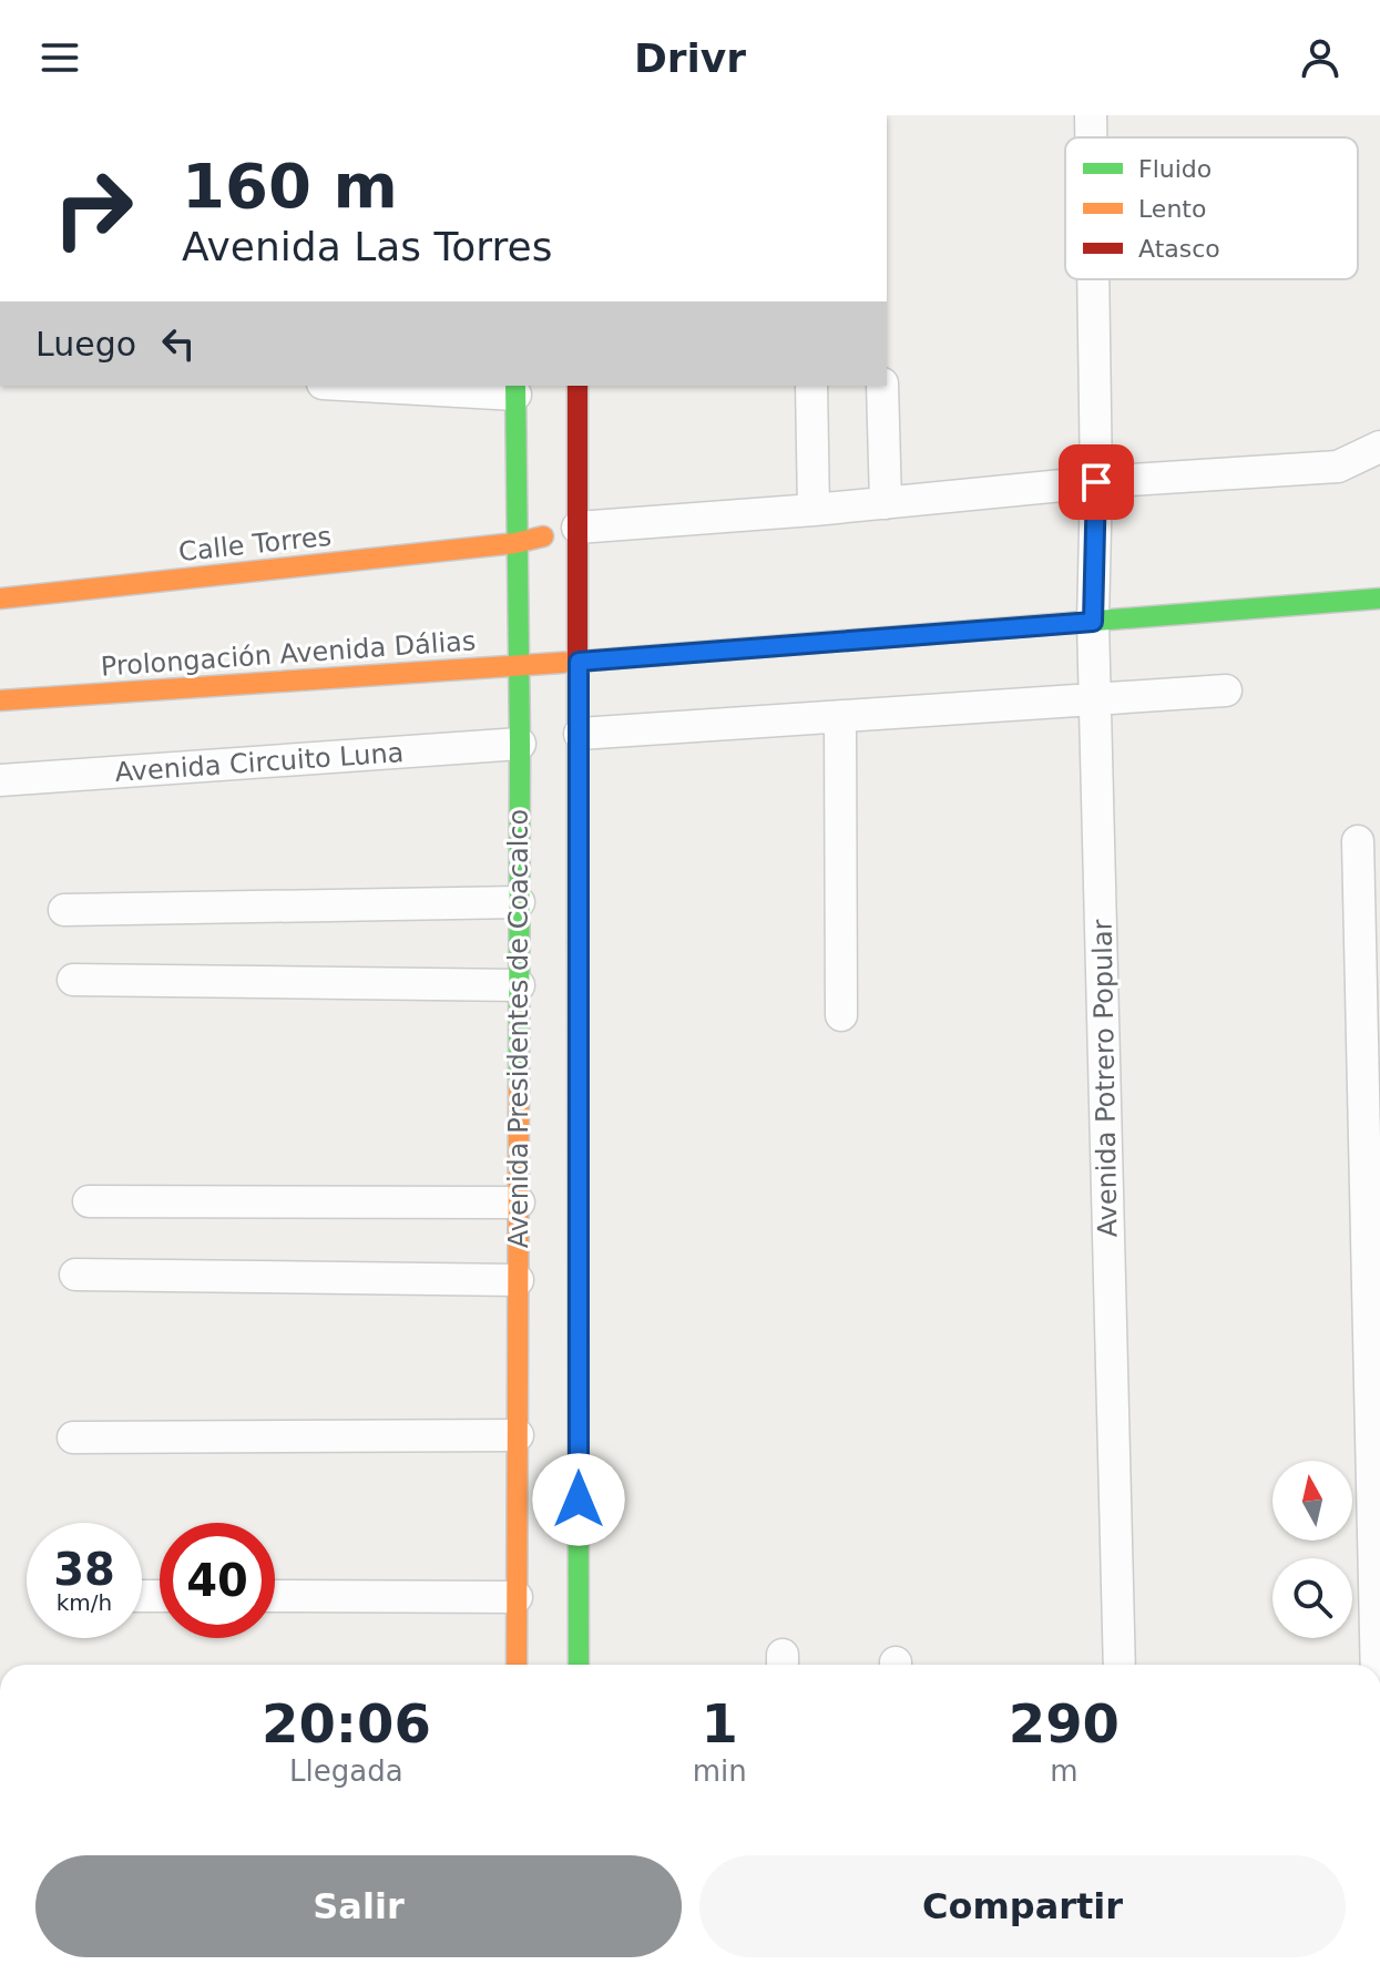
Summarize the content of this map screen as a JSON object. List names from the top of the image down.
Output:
{
  "streets": {
    "street": [
      "Calle Torres",
      "Prolongación Avenida Dálias",
      "Avenida Circuito Luna",
      "Avenida Presidentes de Coacalco",
      "Avenida Potrero Popular"
    ]
  },
  "crossings": [
    ["Calle Torres", "Avenida Presidentes de Coacalco"],
    ["Prolongación Avenida Dálias", "Avenida Presidentes de Coacalco"],
    ["Prolongación Avenida Dálias", "Avenida Potrero Popular"],
    ["Avenida Circuito Luna", "Avenida Presidentes de Coacalco"]
  ],
  "legend": ["Fluido", "Lento", "Atasco"],
  "north": "top",
  "page": {
    "header": "Drivr",
    "turn": ["160 m", "Avenida Las Torres"],
    "then": "Luego",
    "speed": "38 km/h",
    "limit": "40",
    "eta": [
      "20:06",
      "Llegada",
      "1",
      "min",
      "290",
      "m"
    ],
    "buttons": ["Salir", "Compartir"]
  }
}
